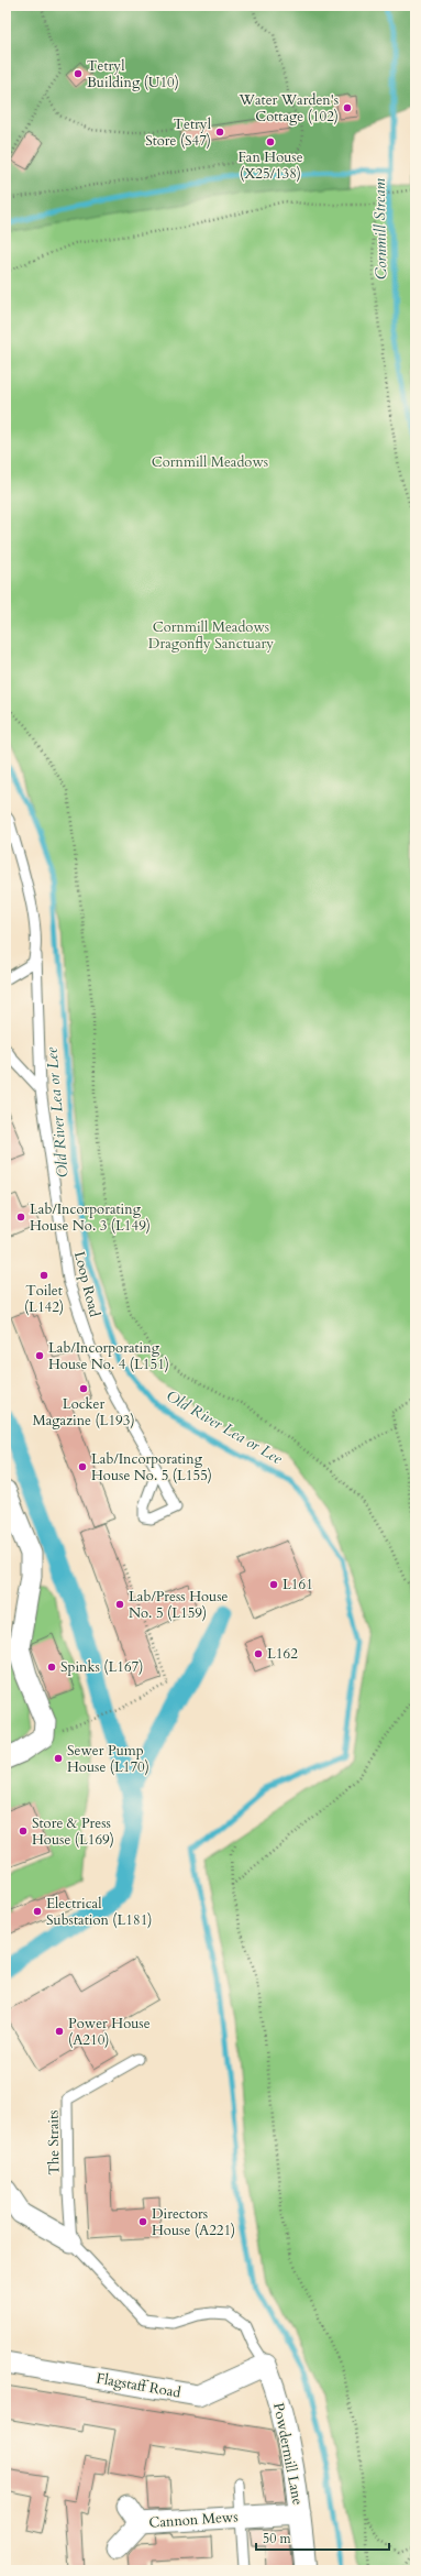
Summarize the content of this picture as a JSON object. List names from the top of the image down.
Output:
{
  "streets": {
    "street": ["Flagstaff Road", "Powdermill Lane", "Cannon Mews"],
    "lane": ["Loop Road", "The Straits"]
  },
  "crossings": [
    ["Flagstaff Road", "Powdermill Lane"],
    ["Powdermill Lane", "Cannon Mews"]
  ],
  "water": ["Cornmill Stream", "Old River Lea or Lee"],
  "parks": ["Cornmill Meadows", "Cornmill Meadows Dragonfly Sanctuary"],
  "places": [
    "Tetryl Building (U10)",
    "Water Warden's Cottage (102)",
    "Tetryl Store (S47)",
    "Fan House (X25/138)",
    "Lab/Incorporating House No. 3 (L149)",
    "Toilet (L142)",
    "Lab/Incorporating House No. 4 (L151)",
    "Locker Magazine (L193)",
    "Lab/Incorporating House No. 5 (L155)",
    "L161",
    "Lab/Press House No. 5 (L159)",
    "L162",
    "Spinks (L167)",
    "Sewer Pump House (L170)",
    "Store & Press House (L169)",
    "Electrical Substation (L181)",
    "Power House (A210)",
    "Directors House (A221)"
  ],
  "scale_bar": "50 m"
}
